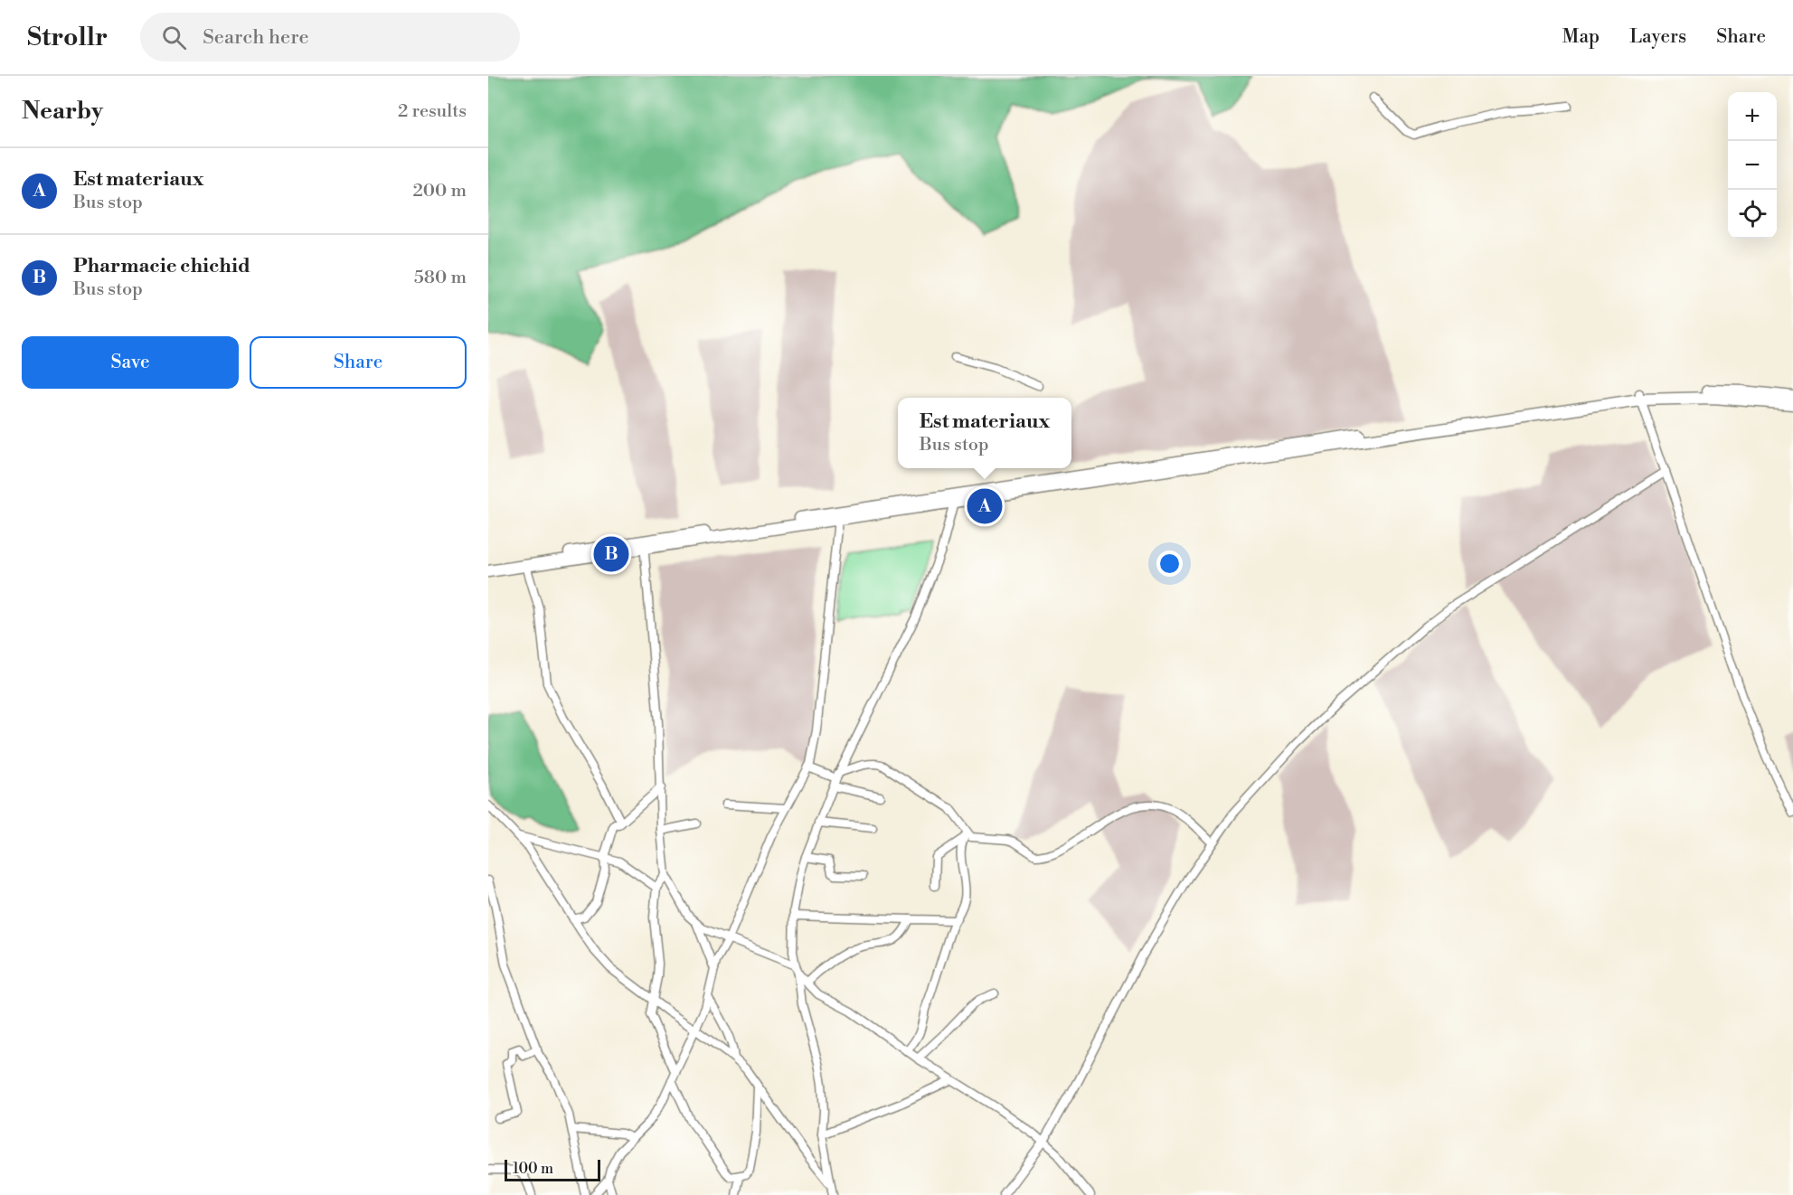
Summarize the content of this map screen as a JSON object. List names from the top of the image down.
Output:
{
  "scale_bar": "100 m",
  "page": {
    "header": "Strollr",
    "search": "Search here",
    "nav": ["Map", "Layers", "Share"],
    "heading": ["Nearby", "2 results"],
    "map_buttons": ["+", "−"],
    "list": [
      {
        "mark": "A",
        "name": "Est materiaux",
        "note": "Bus stop",
        "value": "200 m"
      },
      {
        "mark": "B",
        "name": "Pharmacie chichid",
        "note": "Bus stop",
        "value": "580 m"
      }
    ],
    "buttons": ["Save", "Share"],
    "popup": ["Est materiaux", "Bus stop"],
    "pins": ["A", "B"],
    "scale": "100 m"
  }
}
